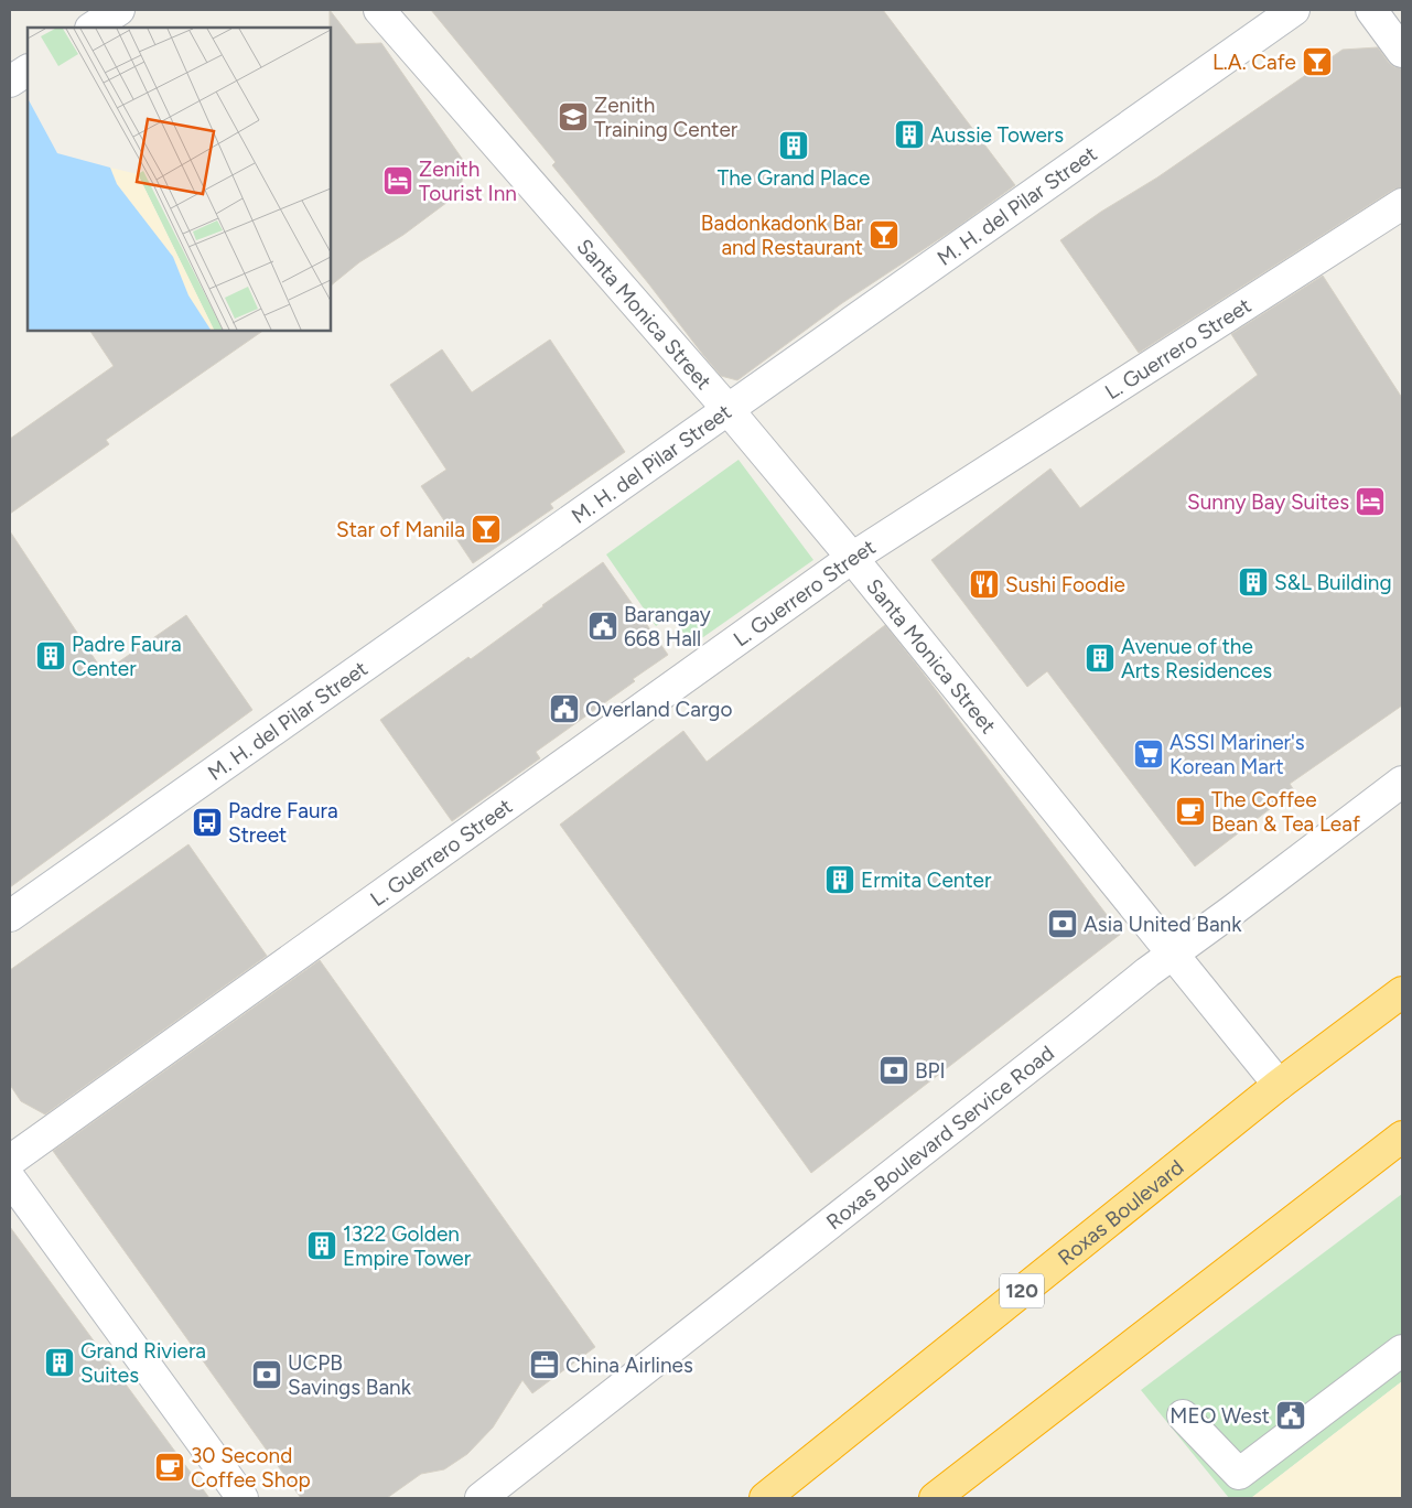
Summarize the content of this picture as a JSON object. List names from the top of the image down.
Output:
{
  "streets": {
    "highway": ["Roxas Boulevard", "120"],
    "street": [
      "M. H. del Pilar Street",
      "Santa Monica Street",
      "L. Guerrero Street",
      "Roxas Boulevard Service Road"
    ]
  },
  "crossings": [
    ["M. H. del Pilar Street", "Santa Monica Street"],
    ["Santa Monica Street", "L. Guerrero Street"],
    ["Santa Monica Street", "Roxas Boulevard Service Road"],
    ["Santa Monica Street", "Roxas Boulevard"]
  ],
  "places": {
    "bar": ["L.A. Cafe", "Badonkadonk Bar and Restaurant", "Star of Manila"],
    "school or university": ["Zenith Training Center"],
    "building": [
      "Aussie Towers",
      "The Grand Place",
      "S&L Building",
      "Padre Faura Center",
      "Avenue of the Arts Residences",
      "Ermita Center",
      "1322 Golden Empire Tower",
      "Grand Riviera Suites"
    ],
    "hotel": ["Zenith Tourist Inn", "Sunny Bay Suites"],
    "restaurant": ["Sushi Foodie"],
    "public building": ["Barangay 668 Hall", "Overland Cargo", "MEO West"],
    "supermarket": ["ASSI Mariner's Korean Mart"],
    "cafe": ["The Coffee Bean & Tea Leaf", "30 Second Coffee Shop"],
    "bus stop": ["Padre Faura Street"],
    "bank": ["Asia United Bank", "BPI", "UCPB Savings Bank"],
    "office": ["China Airlines"]
  }
}
